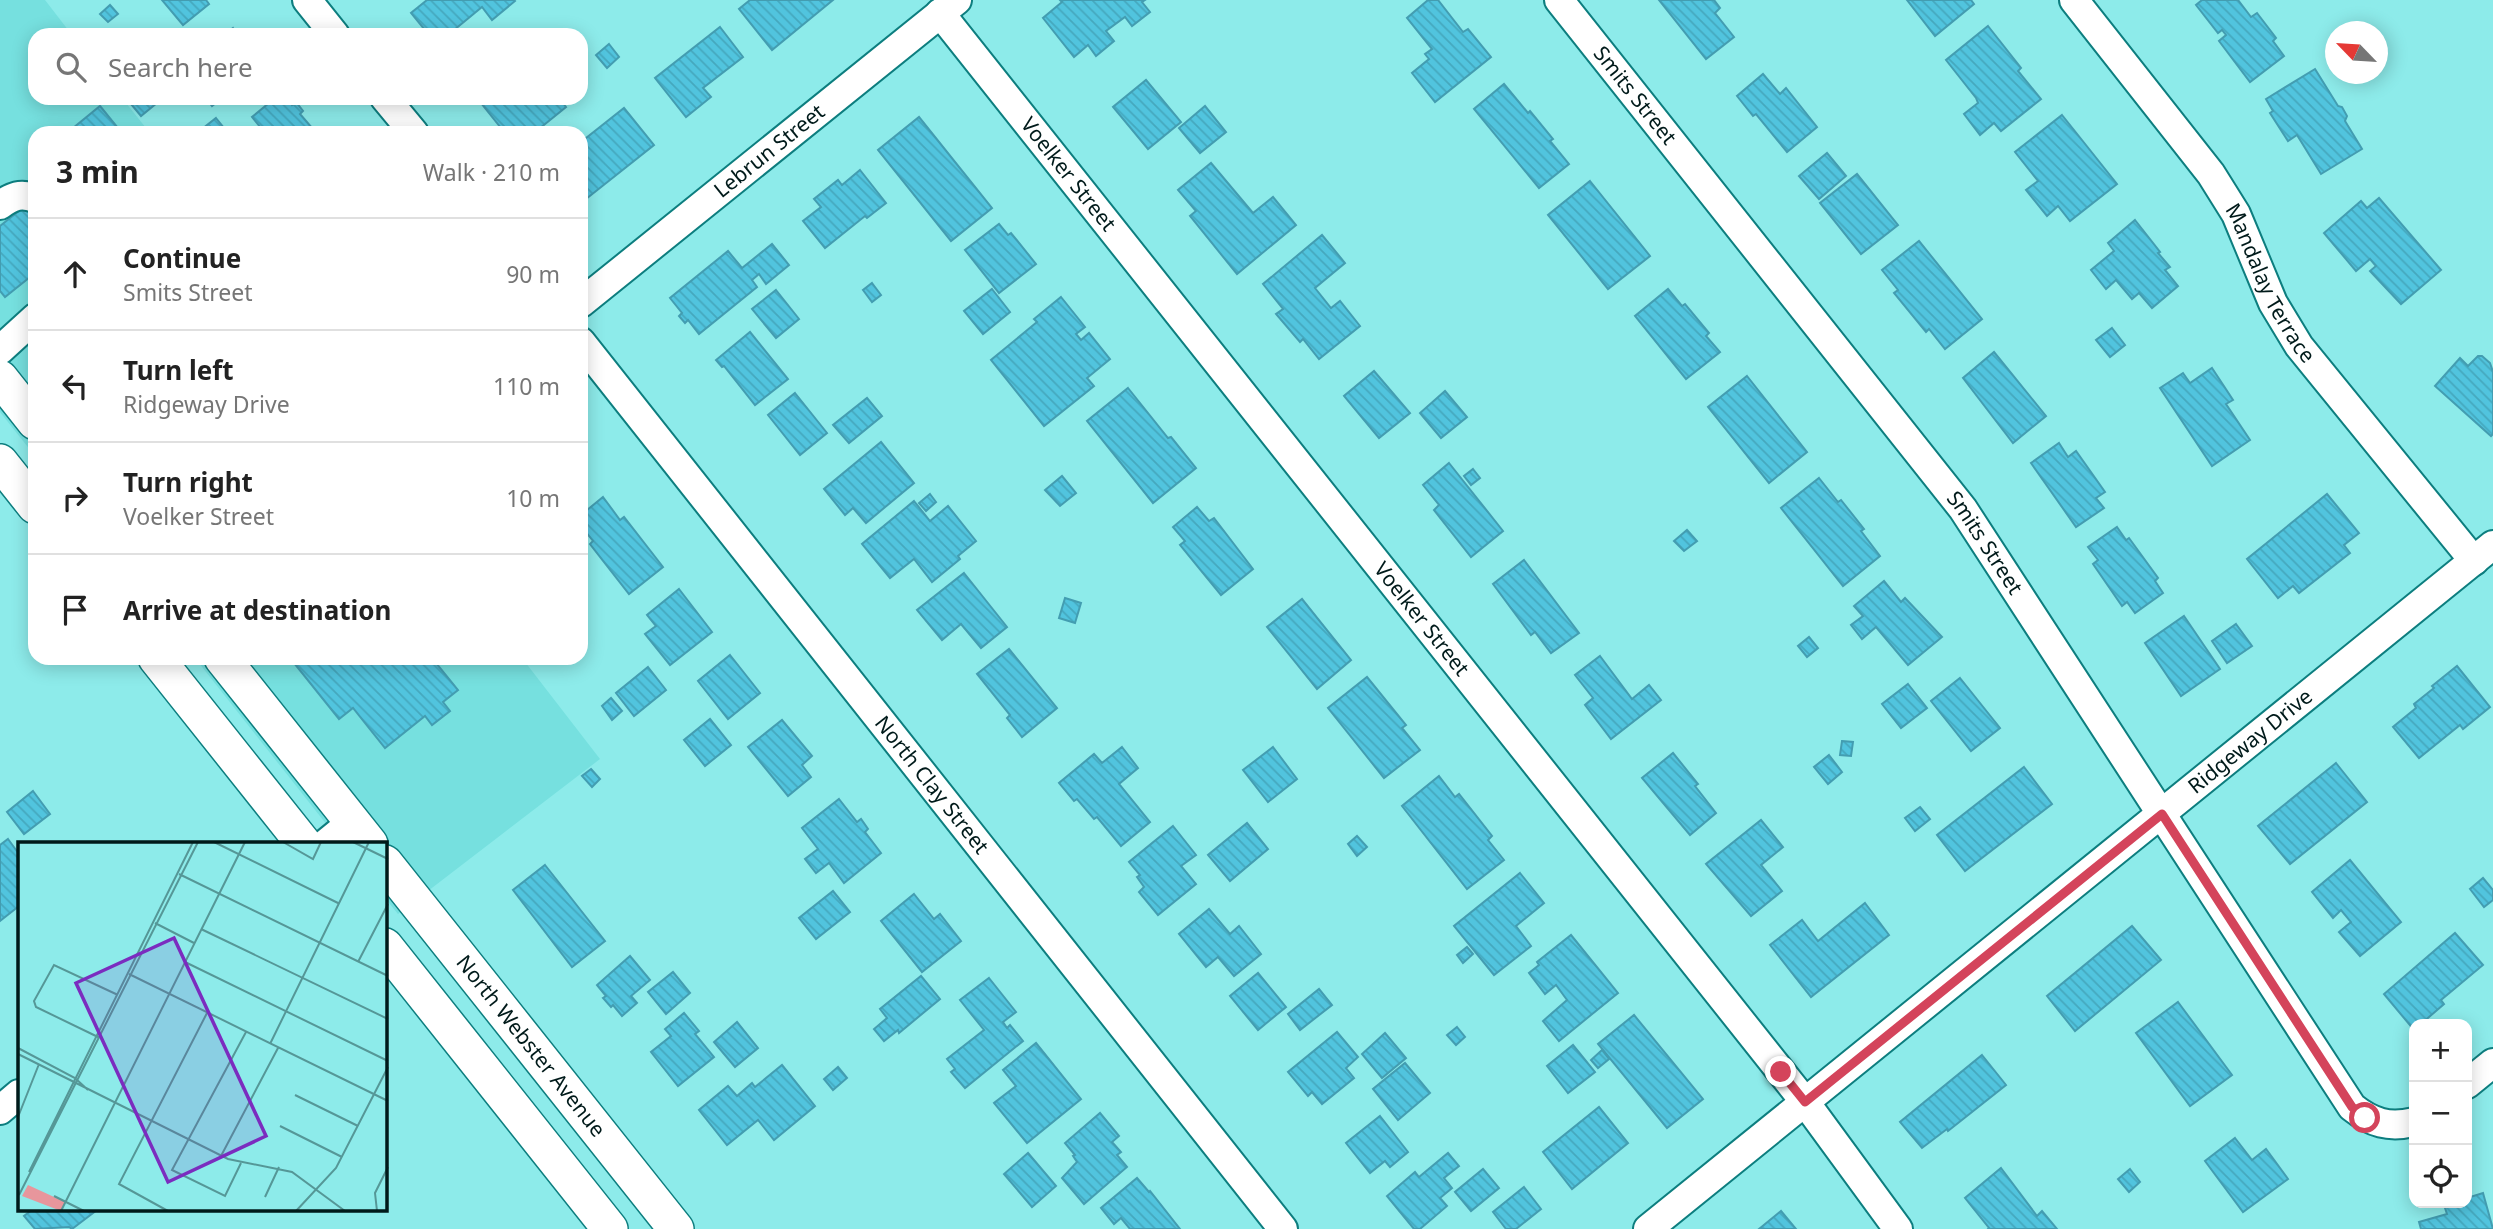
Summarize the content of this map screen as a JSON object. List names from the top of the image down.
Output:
{
  "streets": {
    "main road": ["North Webster Avenue"],
    "street": [
      "Smits Street",
      "Lebrun Street",
      "Voelker Street",
      "Mandalay Terrace",
      "Ridgeway Drive",
      "North Clay Street"
    ]
  },
  "crossings": [
    ["Smits Street", "Ridgeway Drive"],
    ["Lebrun Street", "Voelker Street"],
    ["Voelker Street", "Ridgeway Drive"],
    ["Mandalay Terrace", "Ridgeway Drive"]
  ],
  "north": "top left",
  "page": {
    "search": "Search here",
    "heading": ["3 min", "Walk · 210 m"],
    "list": [
      ["Continue", "Smits Street", "90 m"],
      ["Turn left", "Ridgeway Drive", "110 m"],
      ["Turn right", "Voelker Street", "10 m"],
      "Arrive at destination"
    ],
    "map_buttons": ["+", "−"]
  }
}
